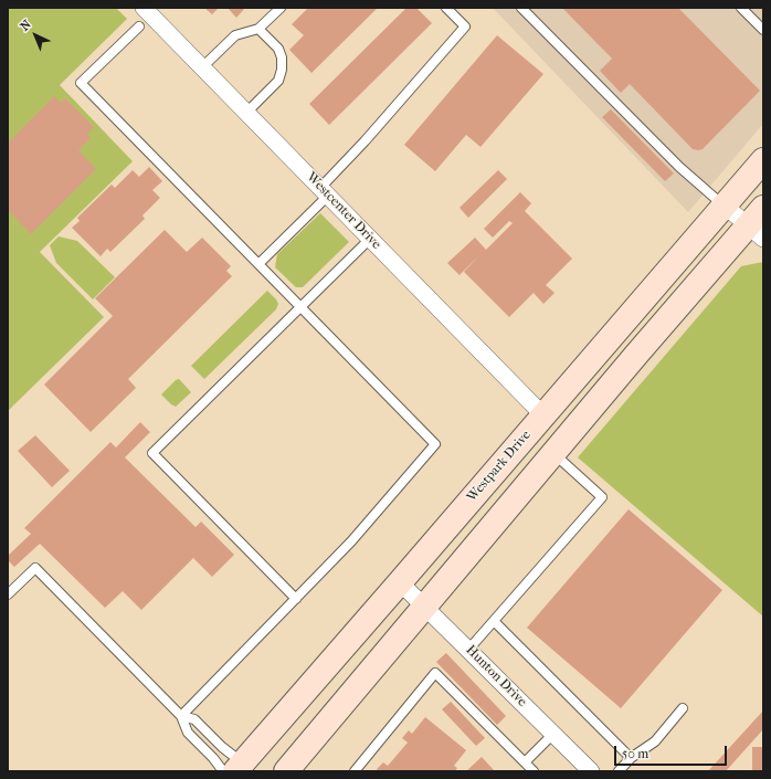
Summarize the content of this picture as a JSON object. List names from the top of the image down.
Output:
{
  "streets": {
    "main road": ["Westpark Drive"],
    "street": ["Westcenter Drive", "Hunton Drive"]
  },
  "crossings": [
    ["Westcenter Drive", "Westpark Drive"],
    ["Westpark Drive", "Hunton Drive"]
  ],
  "scale_bar": "50 m",
  "north": "top left"
}
